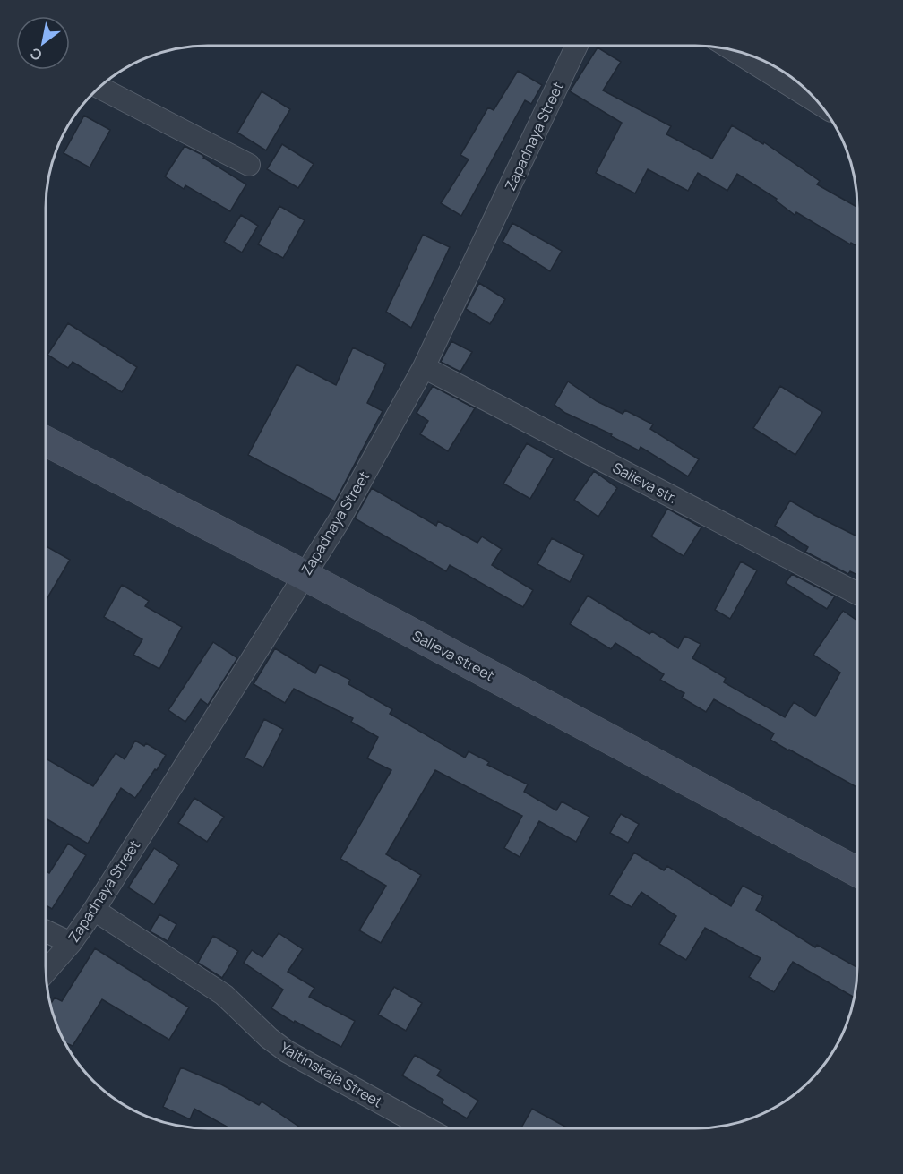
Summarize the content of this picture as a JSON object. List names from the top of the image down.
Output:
{
  "streets": {
    "main road": ["Salieva street"],
    "street": ["Zapadnaya Street", "Salieva str.", "Yaltinskaja Street"]
  },
  "crossings": [
    ["Zapadnaya Street", "Salieva str."],
    ["Zapadnaya Street", "Salieva street"],
    ["Zapadnaya Street", "Yaltinskaja Street"]
  ],
  "north": "bottom left"
}
